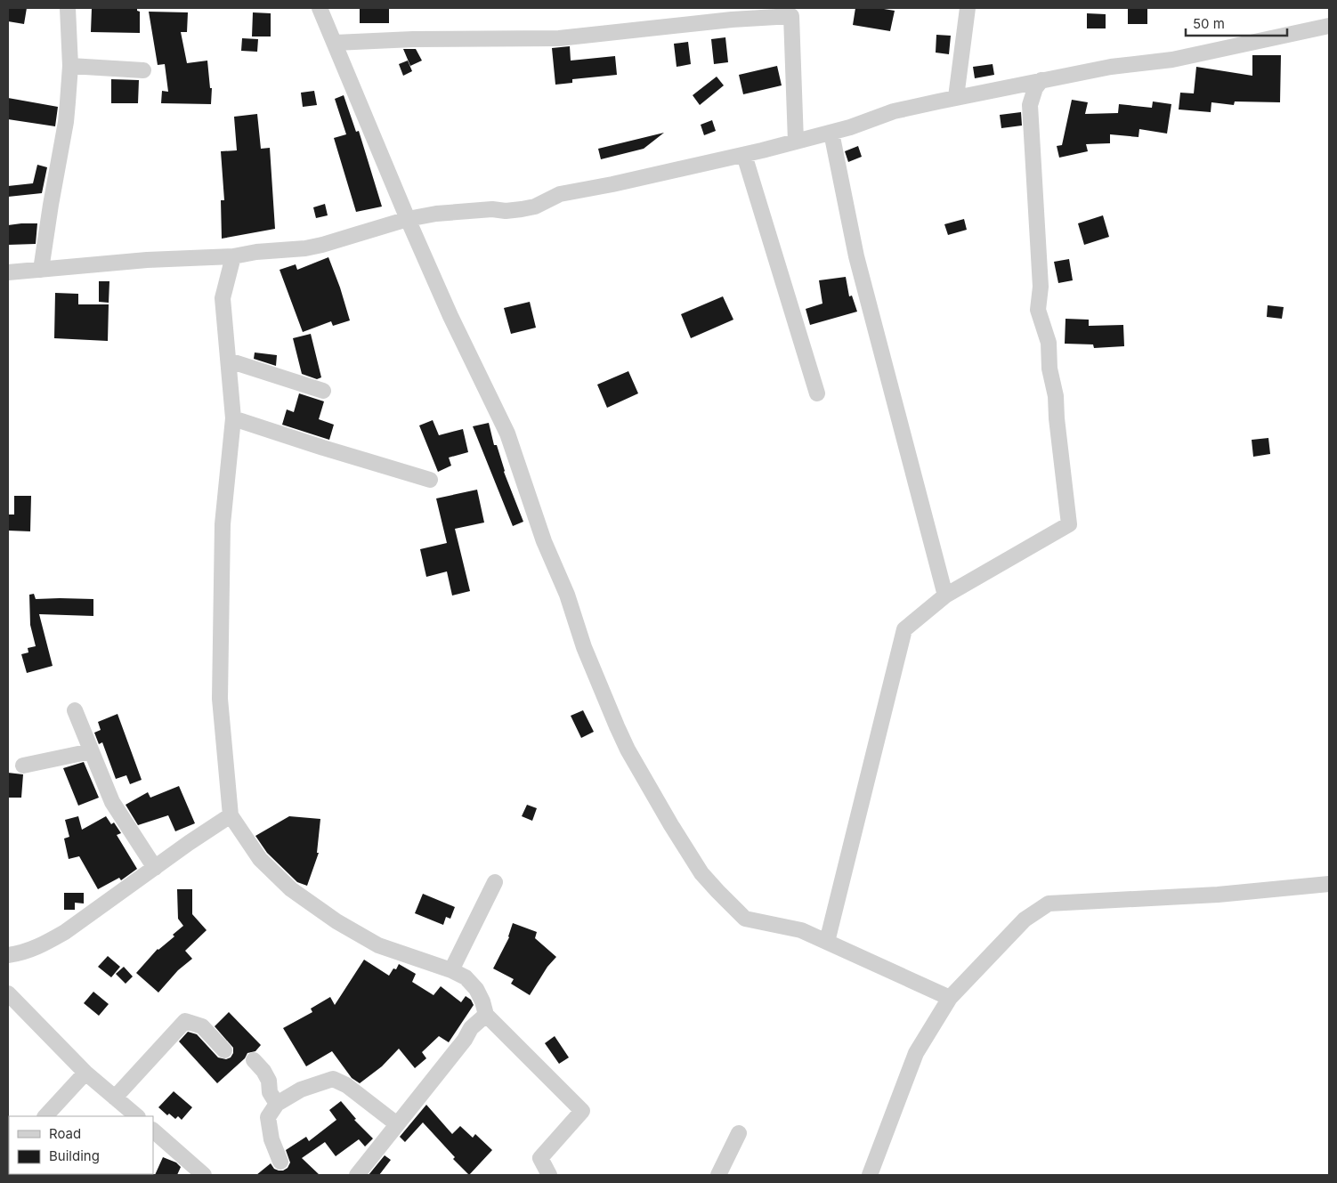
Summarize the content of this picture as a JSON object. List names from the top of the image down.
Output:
{
  "legend": ["Road", "Building"],
  "scale_bar": "50 m"
}
